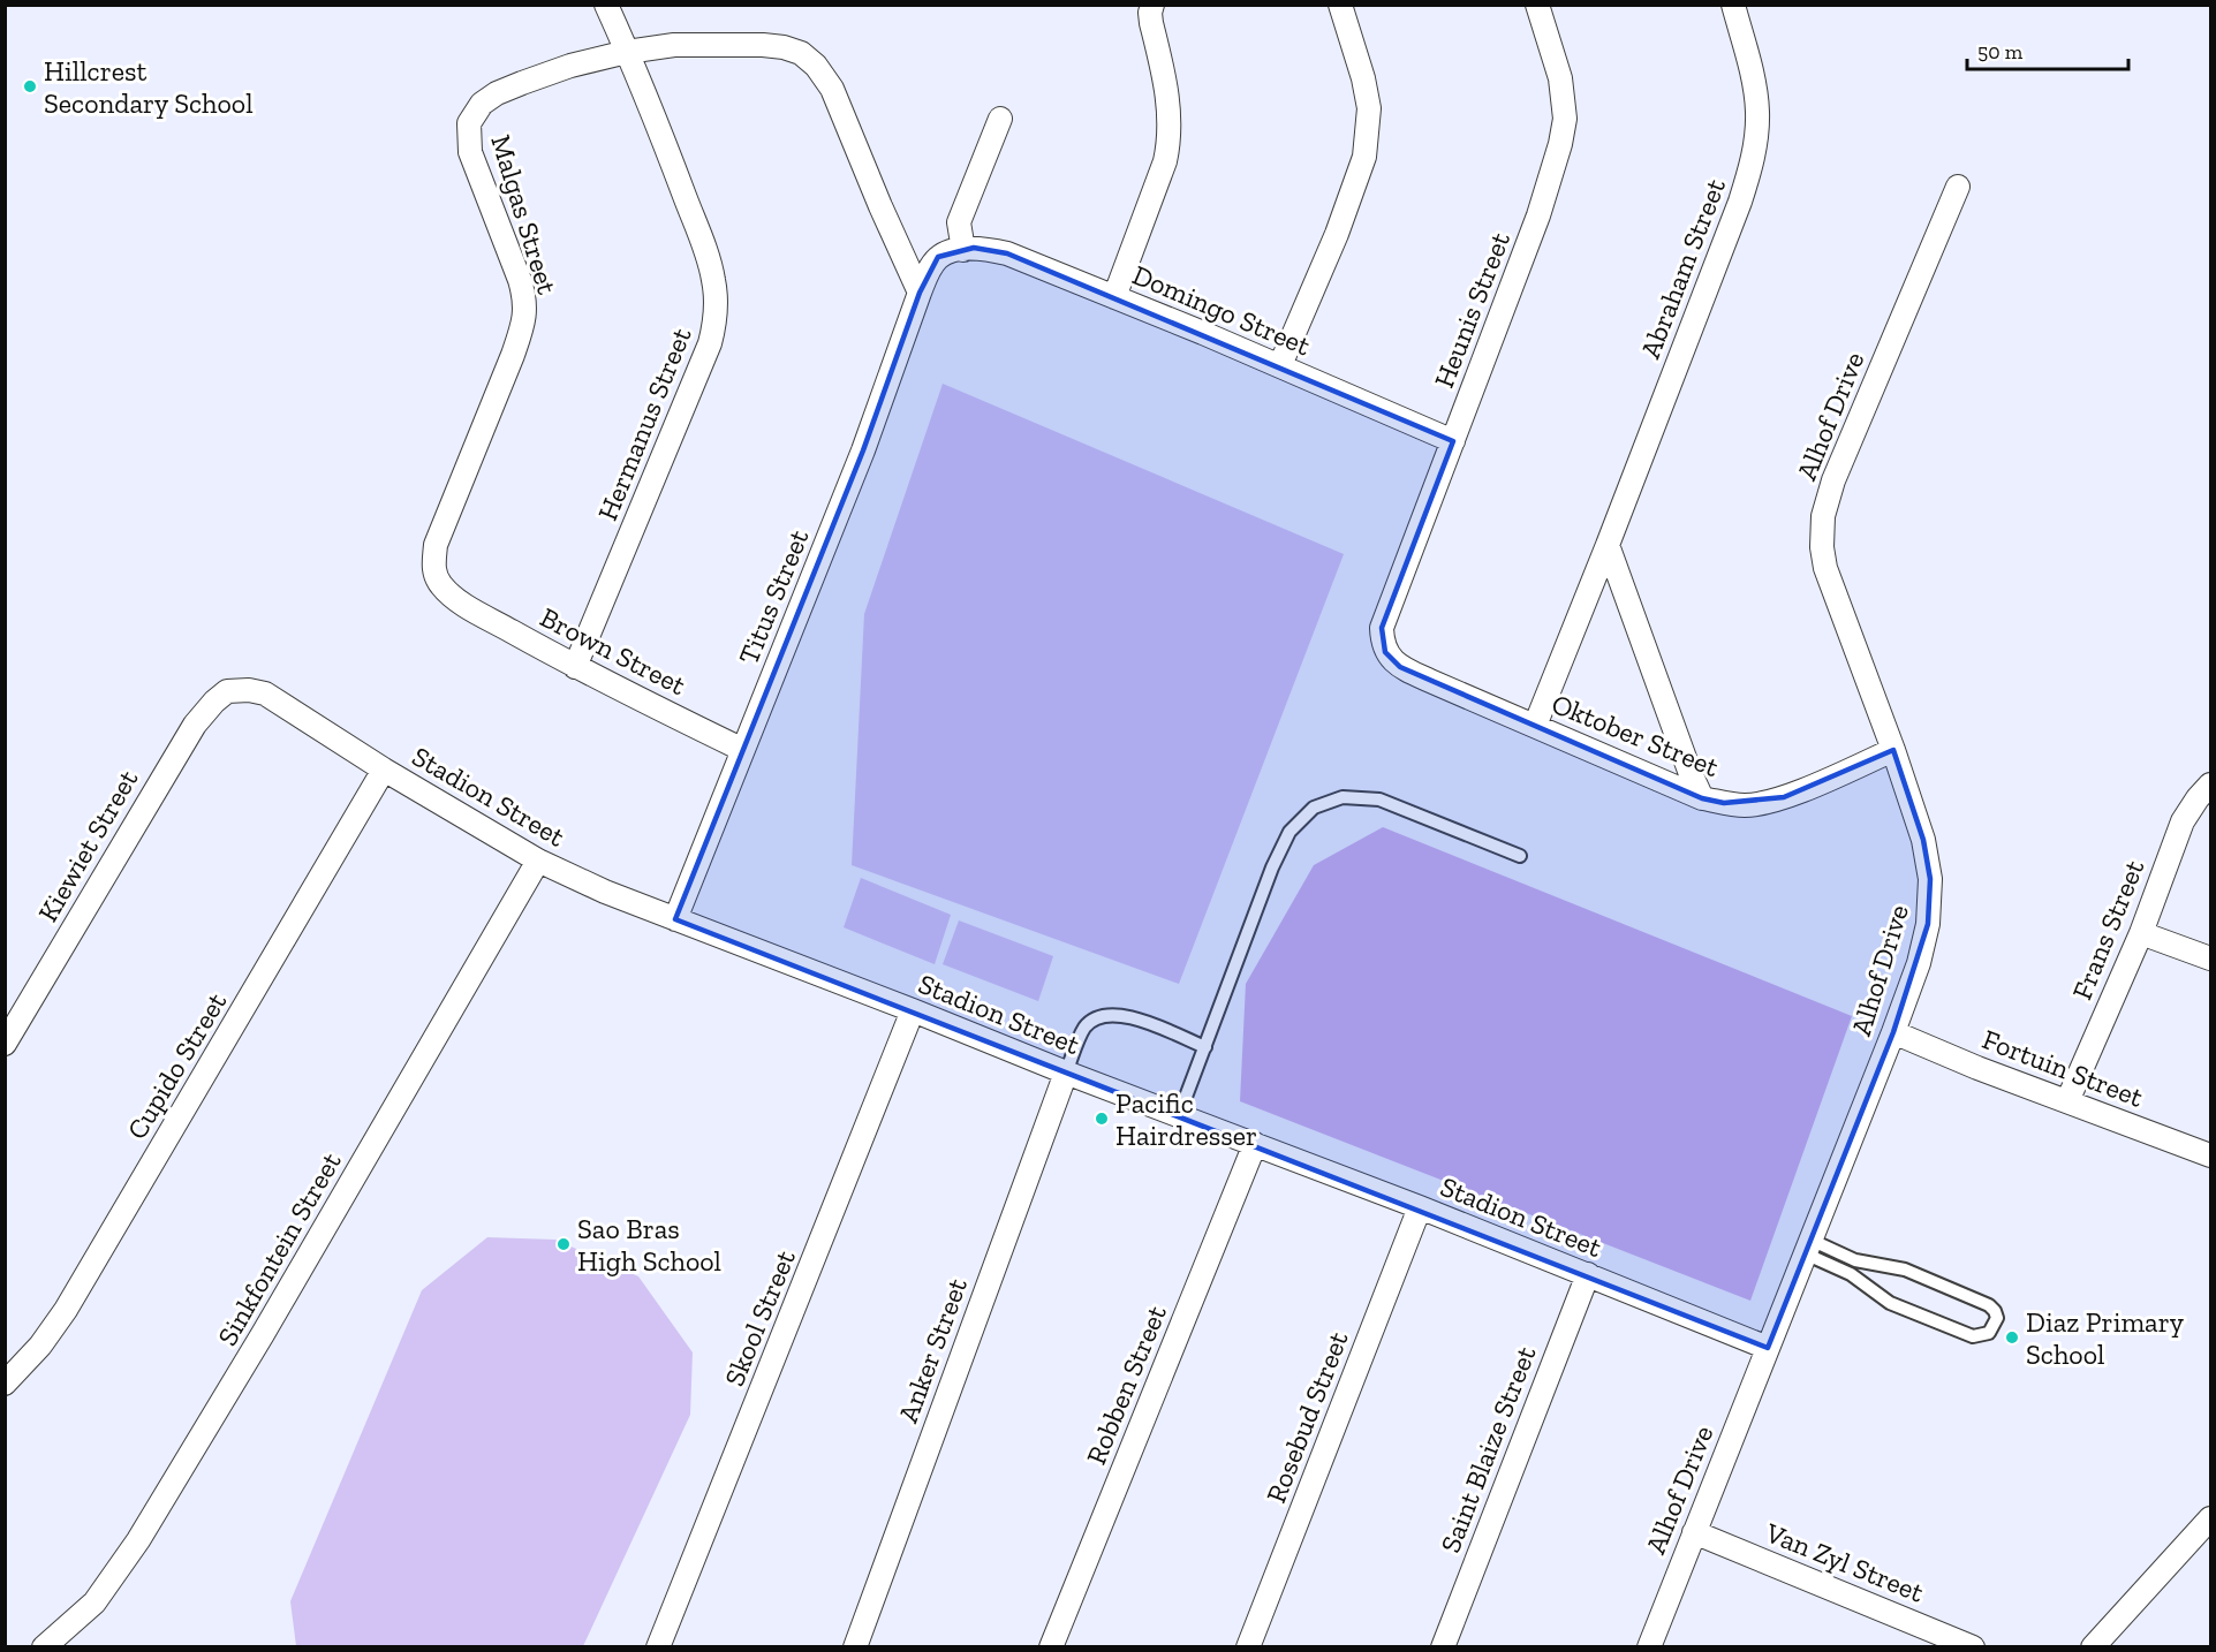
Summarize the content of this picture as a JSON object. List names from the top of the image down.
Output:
{
  "streets": {
    "street": [
      "Malgas Street",
      "Abraham Street",
      "Domingo Street",
      "Heunis Street",
      "Alhof Drive",
      "Hermanus Street",
      "Titus Street",
      "Brown Street",
      "Oktober Street",
      "Stadion Street",
      "Kiewiet Street",
      "Frans Street",
      "Cupido Street",
      "Fortuin Street",
      "Sinkfontein Street",
      "Skool Street",
      "Anker Street",
      "Robben Street",
      "Rosebud Street",
      "Saint Blaize Street",
      "Van Zyl Street"
    ]
  },
  "crossings": [
    ["Malgas Street", "Hermanus Street"],
    ["Malgas Street", "Brown Street"],
    ["Abraham Street", "Oktober Street"],
    ["Domingo Street", "Heunis Street"],
    ["Domingo Street", "Titus Street"],
    ["Heunis Street", "Oktober Street"],
    ["Alhof Drive", "Oktober Street"],
    ["Alhof Drive", "Stadion Street"],
    ["Alhof Drive", "Fortuin Street"],
    ["Alhof Drive", "Van Zyl Street"],
    ["Hermanus Street", "Brown Street"],
    ["Titus Street", "Brown Street"],
    ["Titus Street", "Stadion Street"],
    ["Stadion Street", "Kiewiet Street"],
    ["Stadion Street", "Cupido Street"],
    ["Stadion Street", "Sinkfontein Street"],
    ["Stadion Street", "Skool Street"],
    ["Stadion Street", "Anker Street"],
    ["Stadion Street", "Robben Street"],
    ["Stadion Street", "Rosebud Street"],
    ["Stadion Street", "Saint Blaize Street"],
    ["Frans Street", "Fortuin Street"]
  ],
  "places": [
    "Hillcrest Secondary School",
    "Pacific Hairdresser",
    "Sao Bras High School",
    "Diaz Primary School"
  ],
  "scale_bar": "50 m"
}
